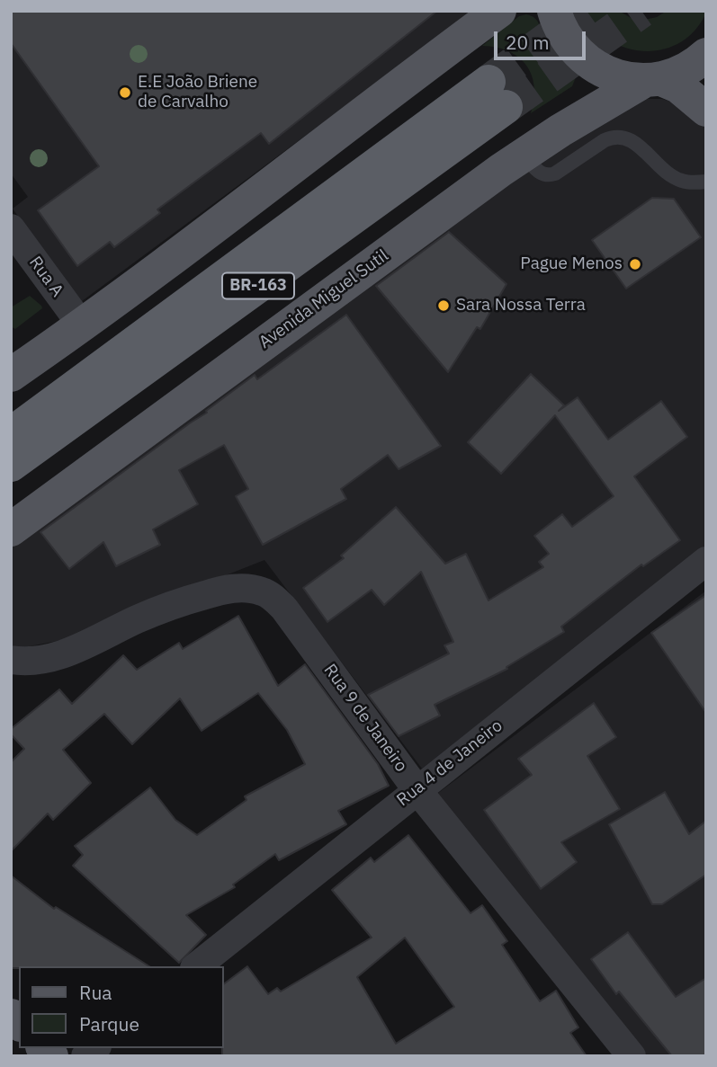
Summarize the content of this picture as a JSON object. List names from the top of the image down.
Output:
{
  "streets": {
    "highway": ["BR-163"],
    "main road": ["Avenida Miguel Sutil"],
    "street": ["Rua A", "Rua 9 de Janeiro", "Rua 4 de Janeiro"]
  },
  "crossings": [
    ["Rua 9 de Janeiro", "Rua 4 de Janeiro"]
  ],
  "places": ["E.E João Briene de Carvalho", "Pague Menos", "Sara Nossa Terra"],
  "legend": ["Rua", "Parque"],
  "scale_bar": "20 m"
}
